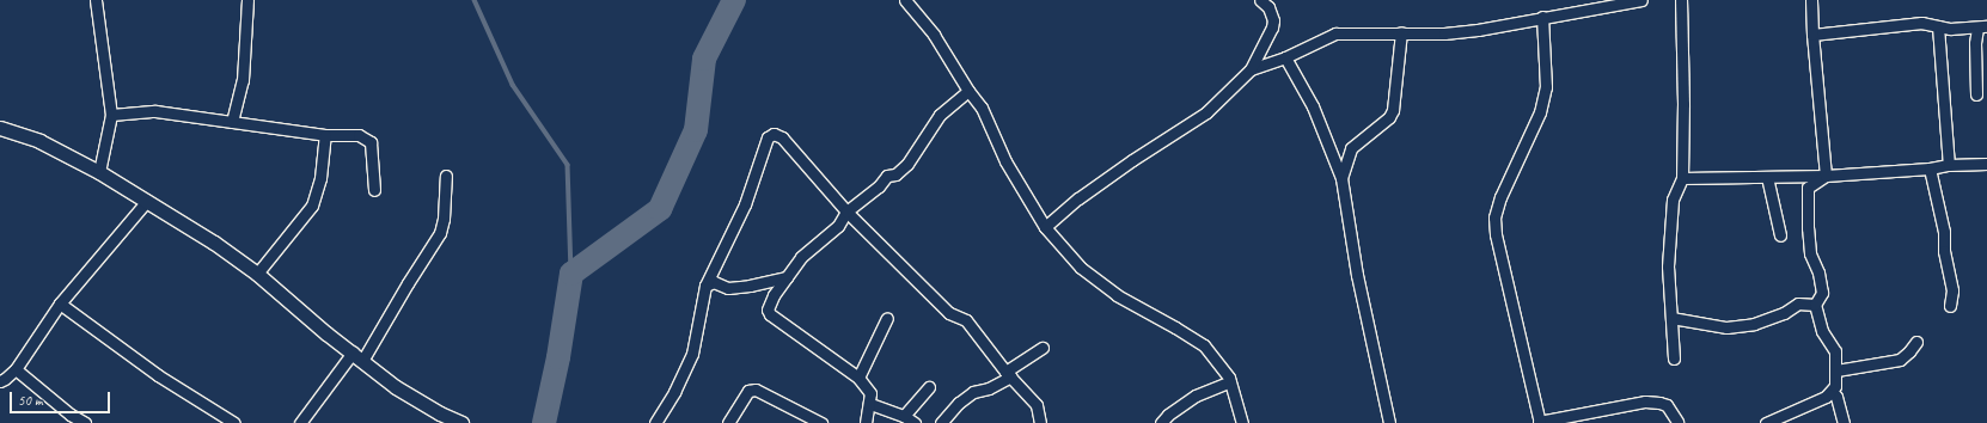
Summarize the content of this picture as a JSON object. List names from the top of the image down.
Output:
{
  "scale_bar": "50 m"
}
